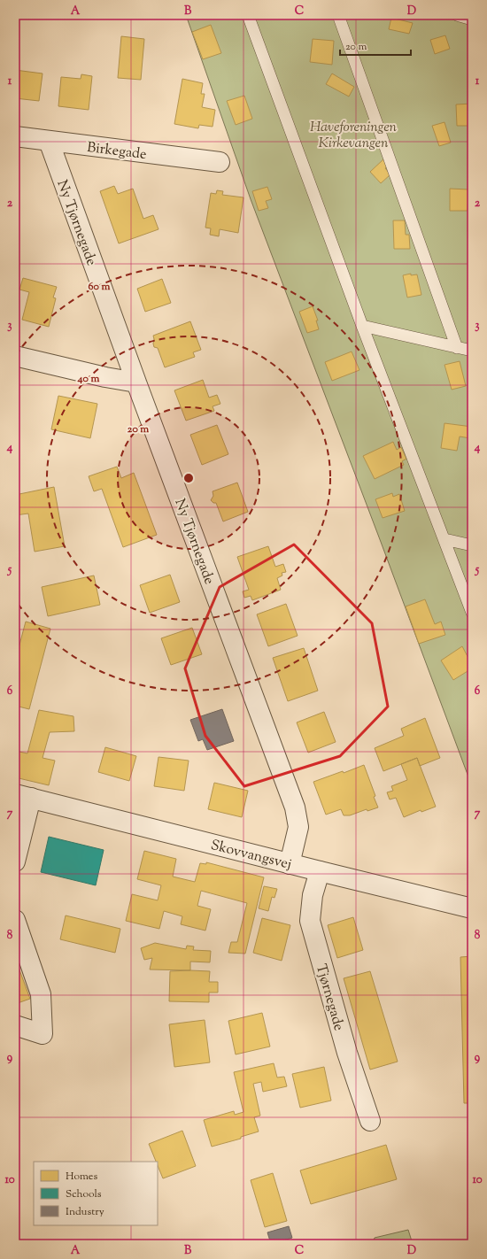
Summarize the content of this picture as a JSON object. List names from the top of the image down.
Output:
{
  "streets": {
    "street": [
      "Birkegade",
      "Ny Tjørnegade",
      "Skovvangsvej",
      "Tjørnegade"
    ]
  },
  "crossings": [
    ["Birkegade", "Ny Tjørnegade"],
    ["Ny Tjørnegade", "Skovvangsvej"],
    ["Skovvangsvej", "Tjørnegade"]
  ],
  "parks": ["Haveforeningen Kirkevangen"],
  "legend": ["Homes", "Schools", "Industry"],
  "scale_bar": "20 m",
  "grid": {
    "columns": [
      "A",
      "B",
      "C",
      "D"
    ],
    "rows": [
      "1",
      "2",
      "3",
      "4",
      "5",
      "6",
      "7",
      "8",
      "9",
      "10"
    ]
  },
  "rings": ["60 m", "40 m", "20 m"]
}
